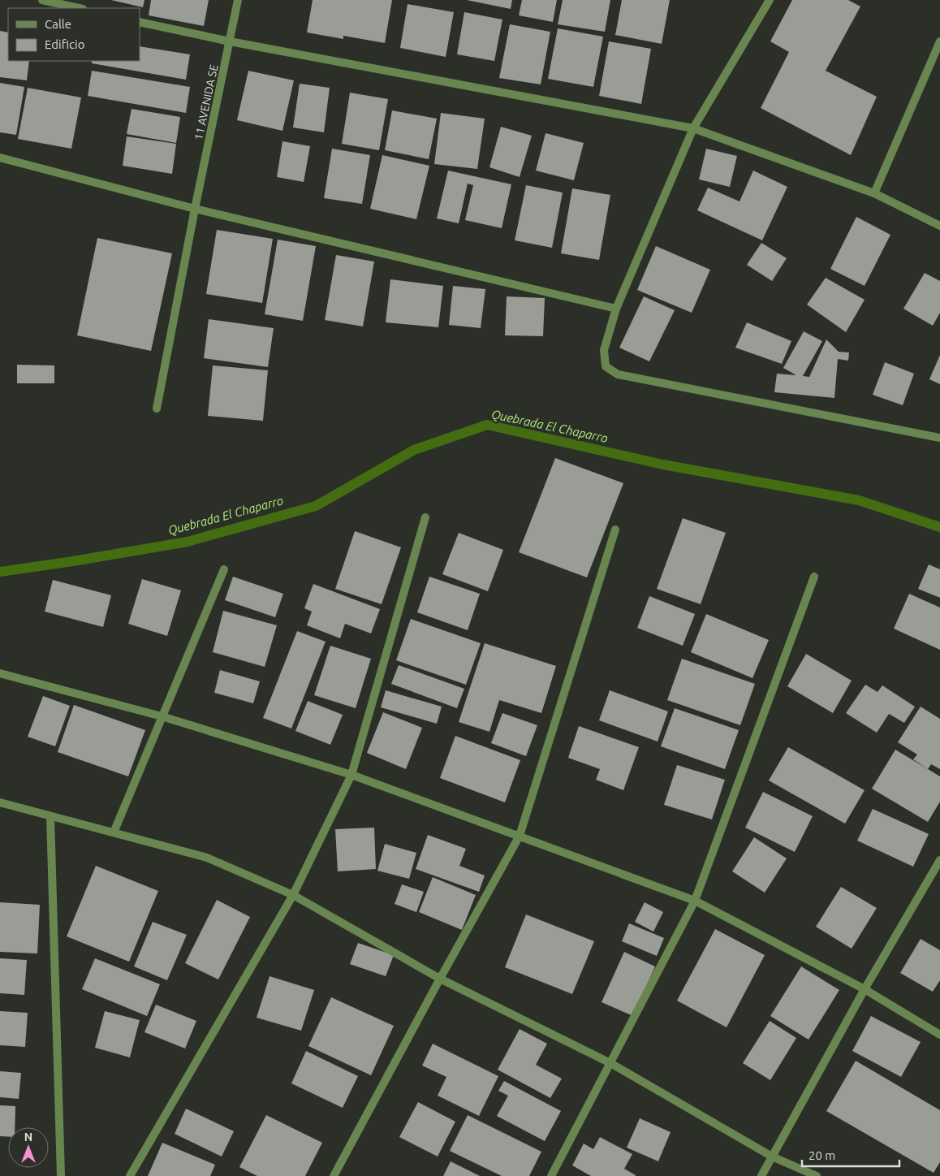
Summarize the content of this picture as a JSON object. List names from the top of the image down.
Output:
{
  "streets": {
    "street": ["11 AVENIDA SE"]
  },
  "water": ["Quebrada El Chaparro"],
  "legend": ["Calle", "Edificio"],
  "scale_bar": "20 m",
  "north": "top"
}
